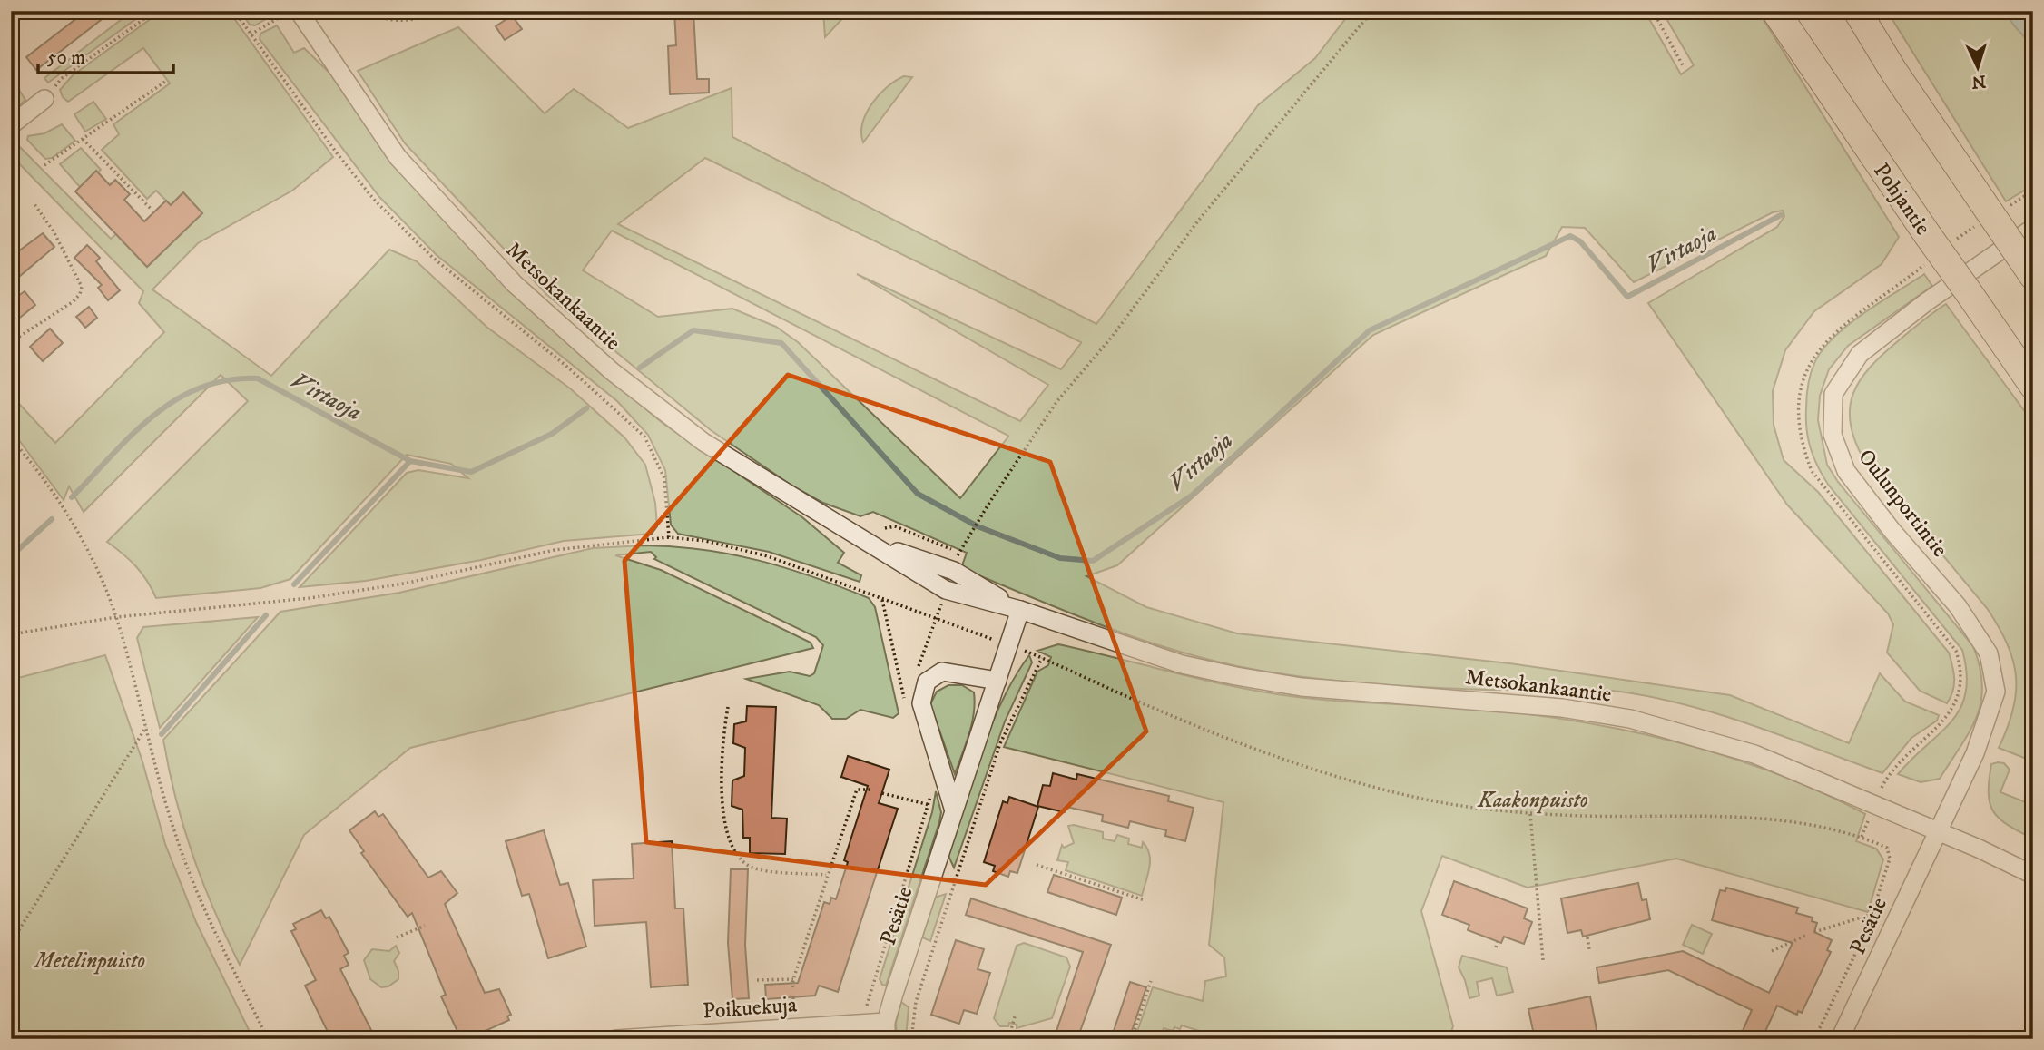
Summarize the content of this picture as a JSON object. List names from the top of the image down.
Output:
{
  "streets": {
    "highway": ["Pohjantie"],
    "street": [
      "Metsokankaantie",
      "Oulunportintie",
      "Pesätie",
      "Poikuekuja"
    ]
  },
  "crossings": [
    ["Metsokankaantie", "Oulunportintie"],
    ["Metsokankaantie", "Pesätie"],
    ["Oulunportintie", "Pesätie"],
    ["Pesätie", "Poikuekuja"]
  ],
  "water": ["Virtaoja"],
  "parks": ["Kaakonpuisto", "Metelinpuisto"],
  "scale_bar": "50 m",
  "north": "bottom"
}
